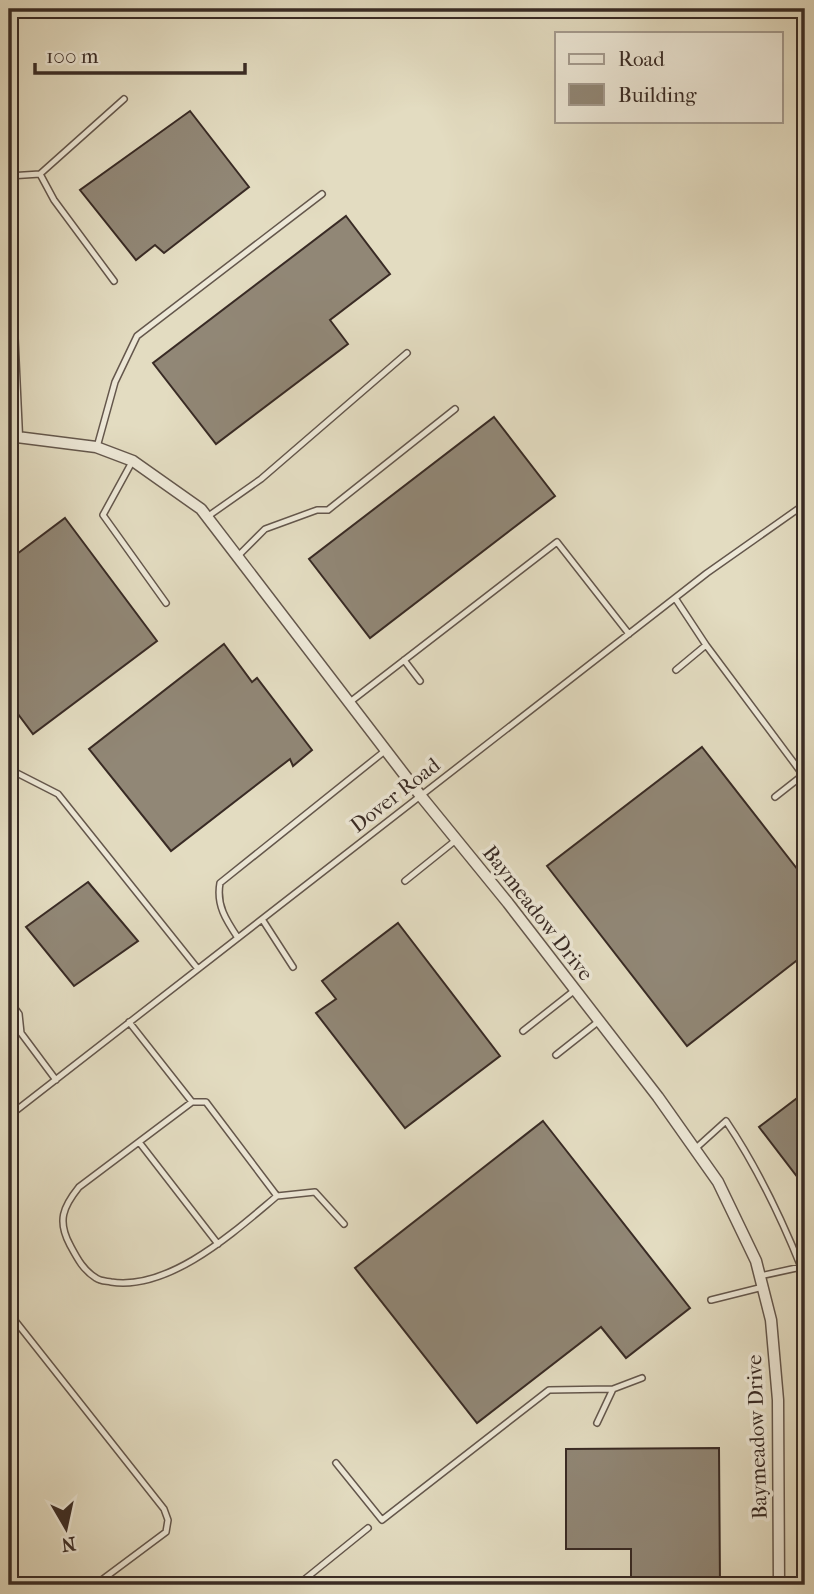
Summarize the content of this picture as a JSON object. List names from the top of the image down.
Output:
{
  "streets": {
    "street": ["Baymeadow Drive"],
    "lane": ["Dover Road"]
  },
  "crossings": [
    ["Dover Road", "Baymeadow Drive"]
  ],
  "legend": ["Road", "Building"],
  "scale_bar": "100 m",
  "north": "bottom"
}
